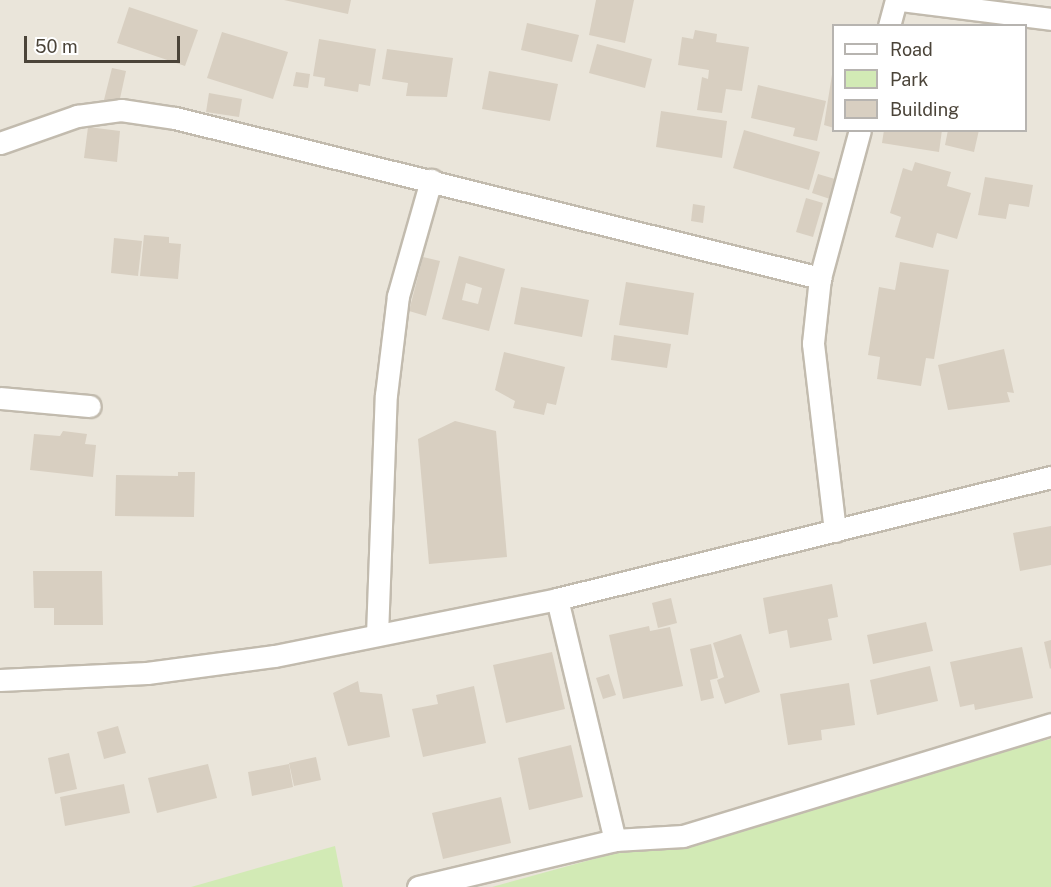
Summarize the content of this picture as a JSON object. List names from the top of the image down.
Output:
{
  "legend": ["Road", "Park", "Building"],
  "scale_bar": "50 m"
}
